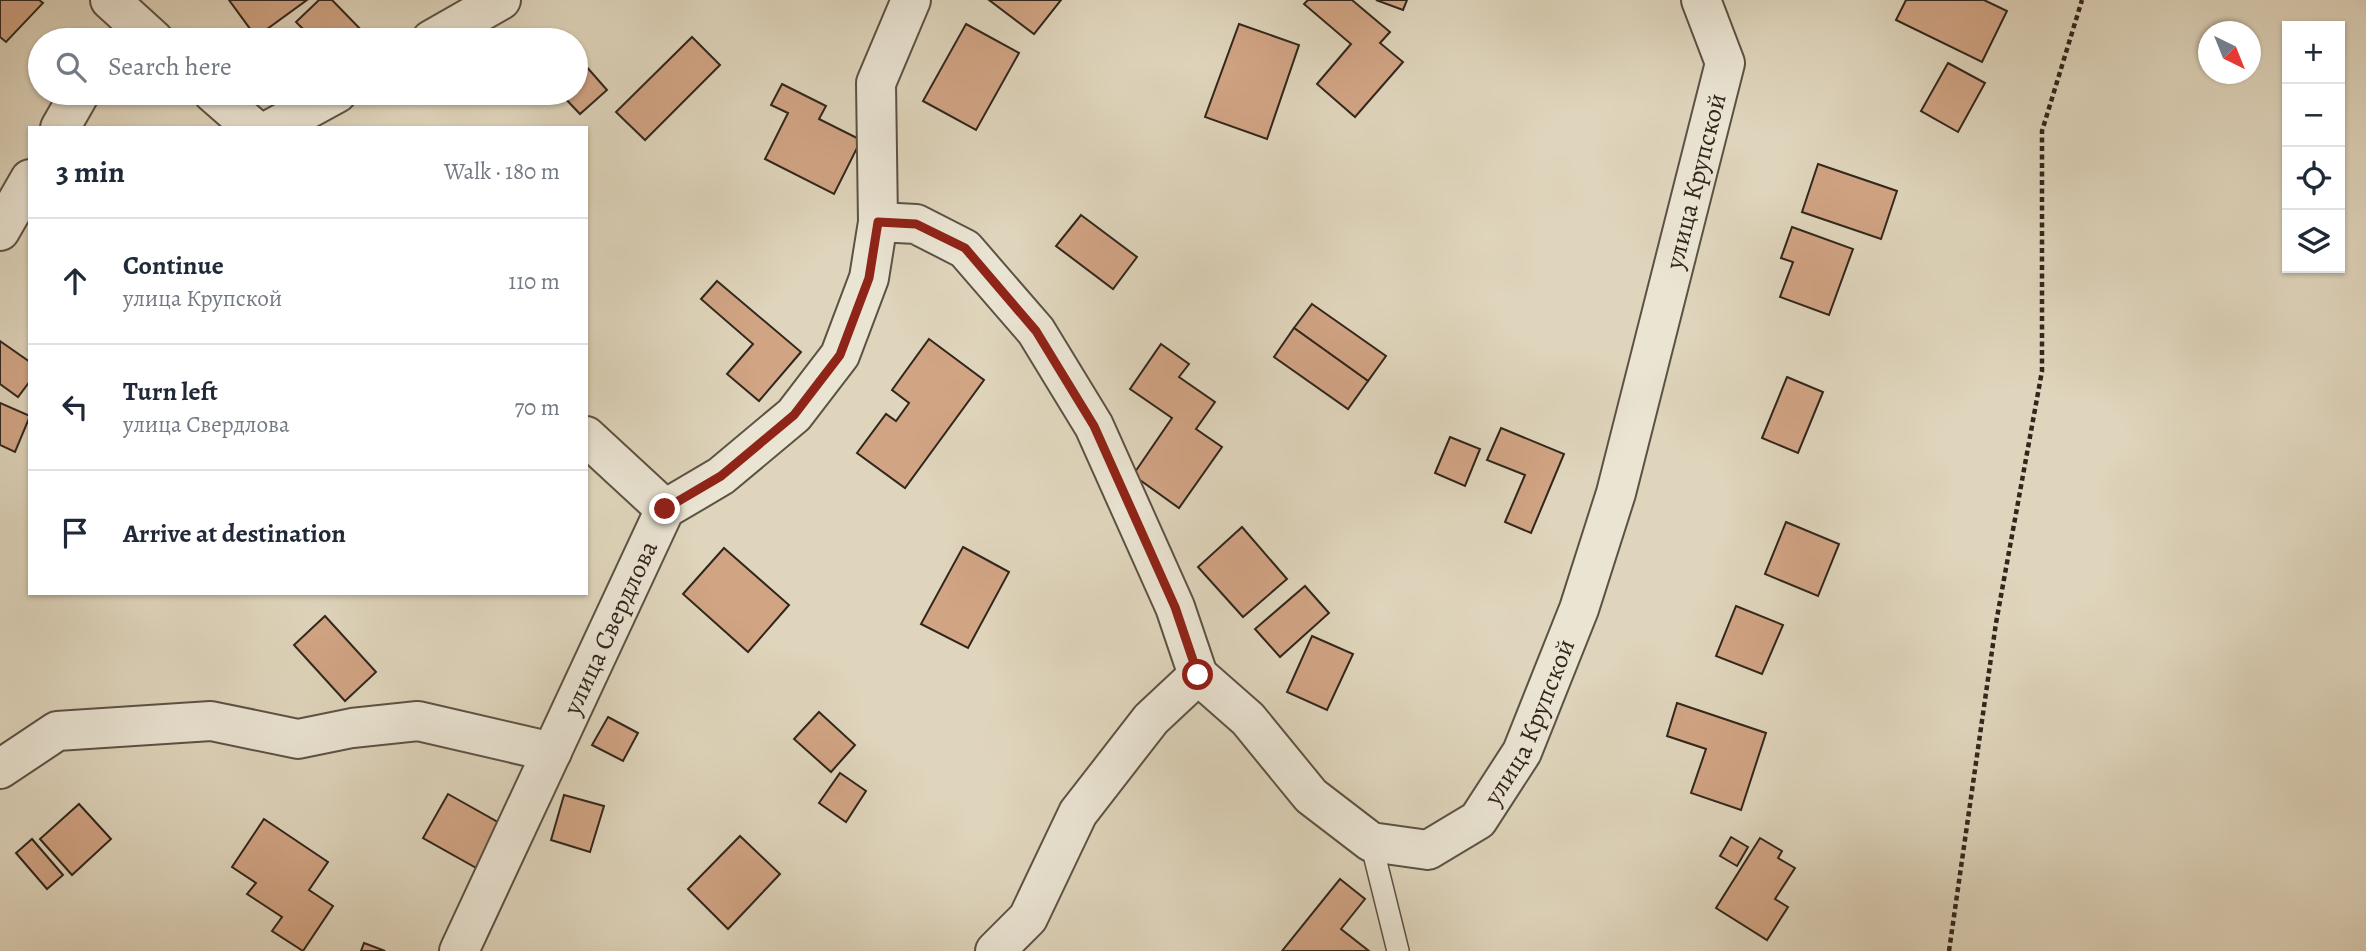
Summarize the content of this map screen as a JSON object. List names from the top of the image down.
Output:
{
  "streets": {
    "street": ["улица Крупской", "улица Свердлова"]
  },
  "crossings": [
    ["улица Крупской", "улица Свердлова"]
  ],
  "north": "bottom right",
  "page": {
    "map_buttons": ["+", "−"],
    "search": "Search here",
    "heading": ["3 min", "Walk · 180 m"],
    "list": [
      ["Continue", "улица Крупской", "110 m"],
      ["Turn left", "улица Свердлова", "70 m"],
      "Arrive at destination"
    ]
  }
}
